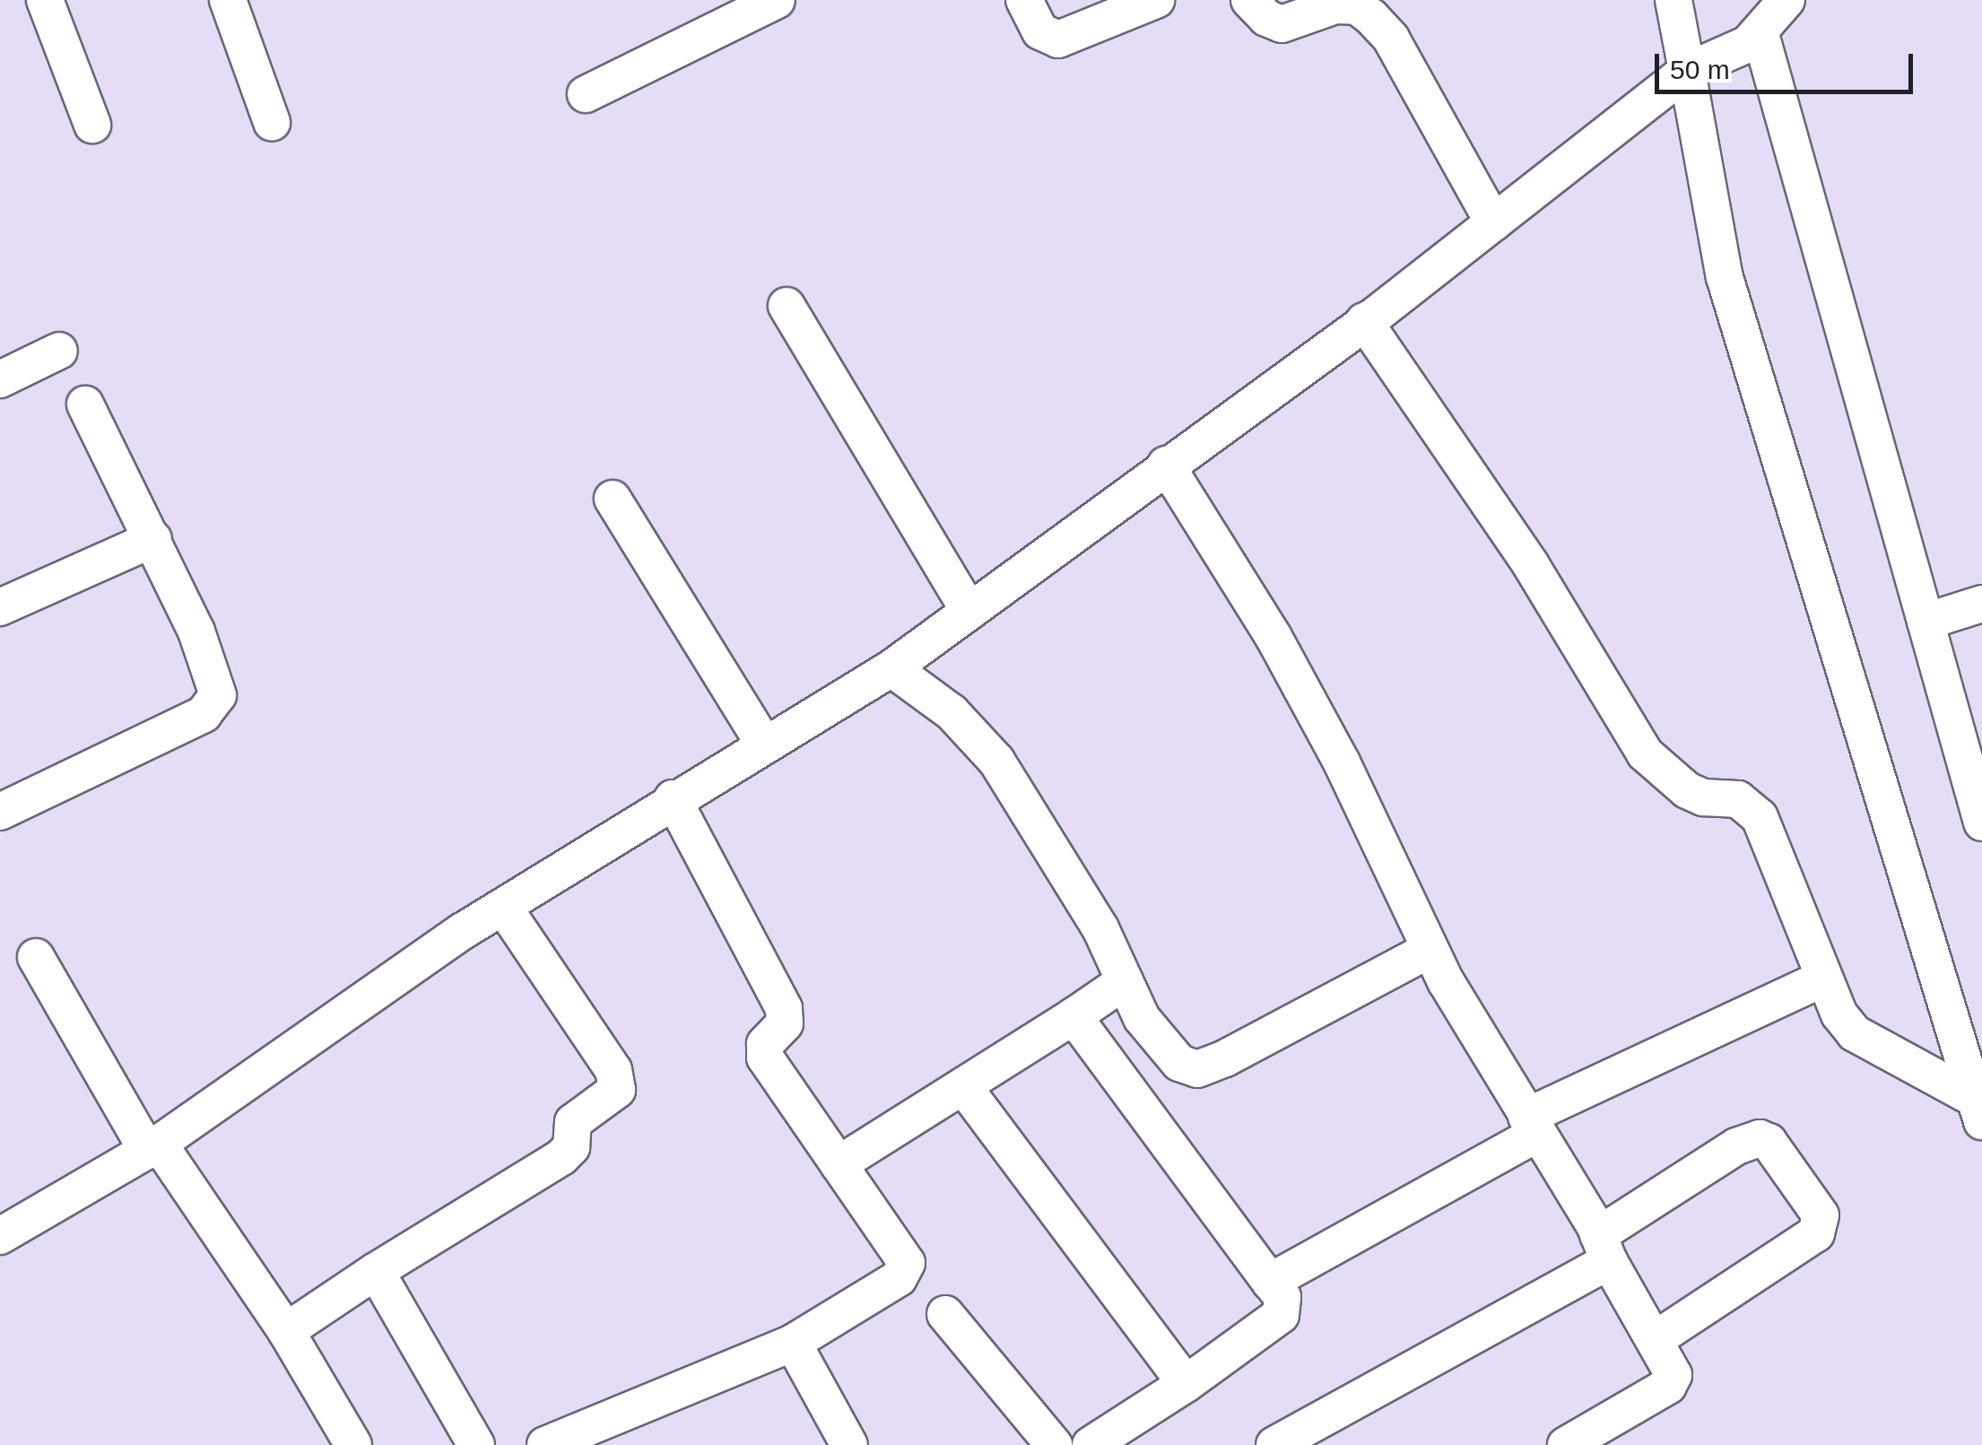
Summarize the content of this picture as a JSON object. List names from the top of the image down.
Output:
{
  "scale_bar": "50 m"
}
